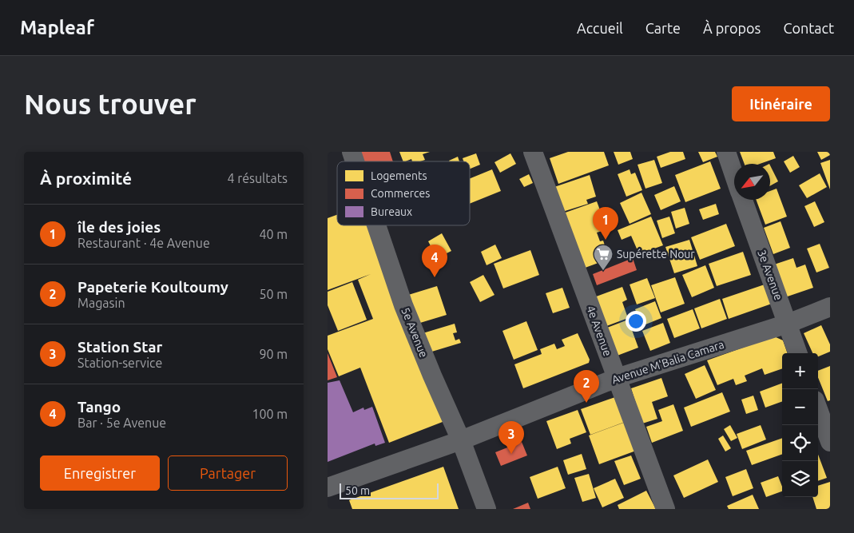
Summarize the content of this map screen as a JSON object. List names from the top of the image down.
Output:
{
  "streets": {
    "street": [
      "3e Avenue",
      "4e Avenue",
      "5e Avenue",
      "Avenue M'Balia Camara"
    ]
  },
  "crossings": [
    ["3e Avenue", "Avenue M'Balia Camara"],
    ["4e Avenue", "Avenue M'Balia Camara"],
    ["5e Avenue", "Avenue M'Balia Camara"]
  ],
  "places": {
    "supermarket": ["Supérette Nour"]
  },
  "legend": ["Logements", "Commerces", "Bureaux"],
  "scale_bar": "50 m",
  "north": "bottom left",
  "page": {
    "header": "Mapleaf",
    "nav": [
      "Accueil",
      "Carte",
      "À propos",
      "Contact"
    ],
    "buttons": [
      "Itinéraire",
      ["Enregistrer", "Partager"]
    ],
    "title": "Nous trouver",
    "heading": ["À proximité", "4 résultats"],
    "list": [
      {
        "mark": "1",
        "name": "île des joies",
        "note": "Restaurant · 4e Avenue",
        "value": "40 m"
      },
      {
        "mark": "2",
        "name": "Papeterie Koultoumy",
        "note": "Magasin",
        "value": "50 m"
      },
      {
        "mark": "3",
        "name": "Station Star",
        "note": "Station-service",
        "value": "90 m"
      },
      {
        "mark": "4",
        "name": "Tango",
        "note": "Bar · 5e Avenue",
        "value": "100 m"
      }
    ],
    "pins": [
      "1",
      "4",
      "2",
      "3"
    ],
    "map_buttons": ["+", "−"],
    "scale": "50 m"
  }
}
